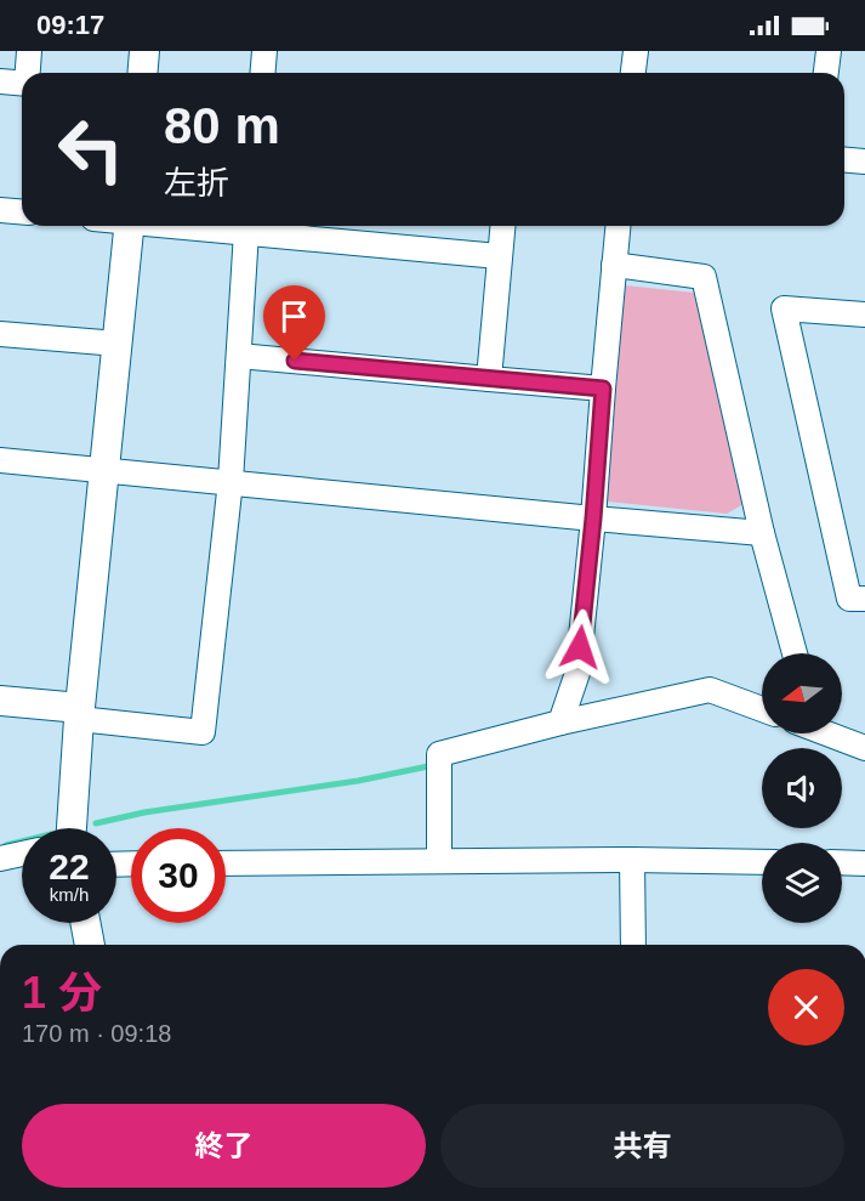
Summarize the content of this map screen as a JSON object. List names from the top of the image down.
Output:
{
  "north": "left",
  "page": {
    "status": "09:17",
    "turn": ["80 m", "左折"],
    "speed": "22 km/h",
    "limit": "30",
    "heading": ["1 分", "170 m · 09:18"],
    "buttons": ["終了", "共有"]
  }
}
